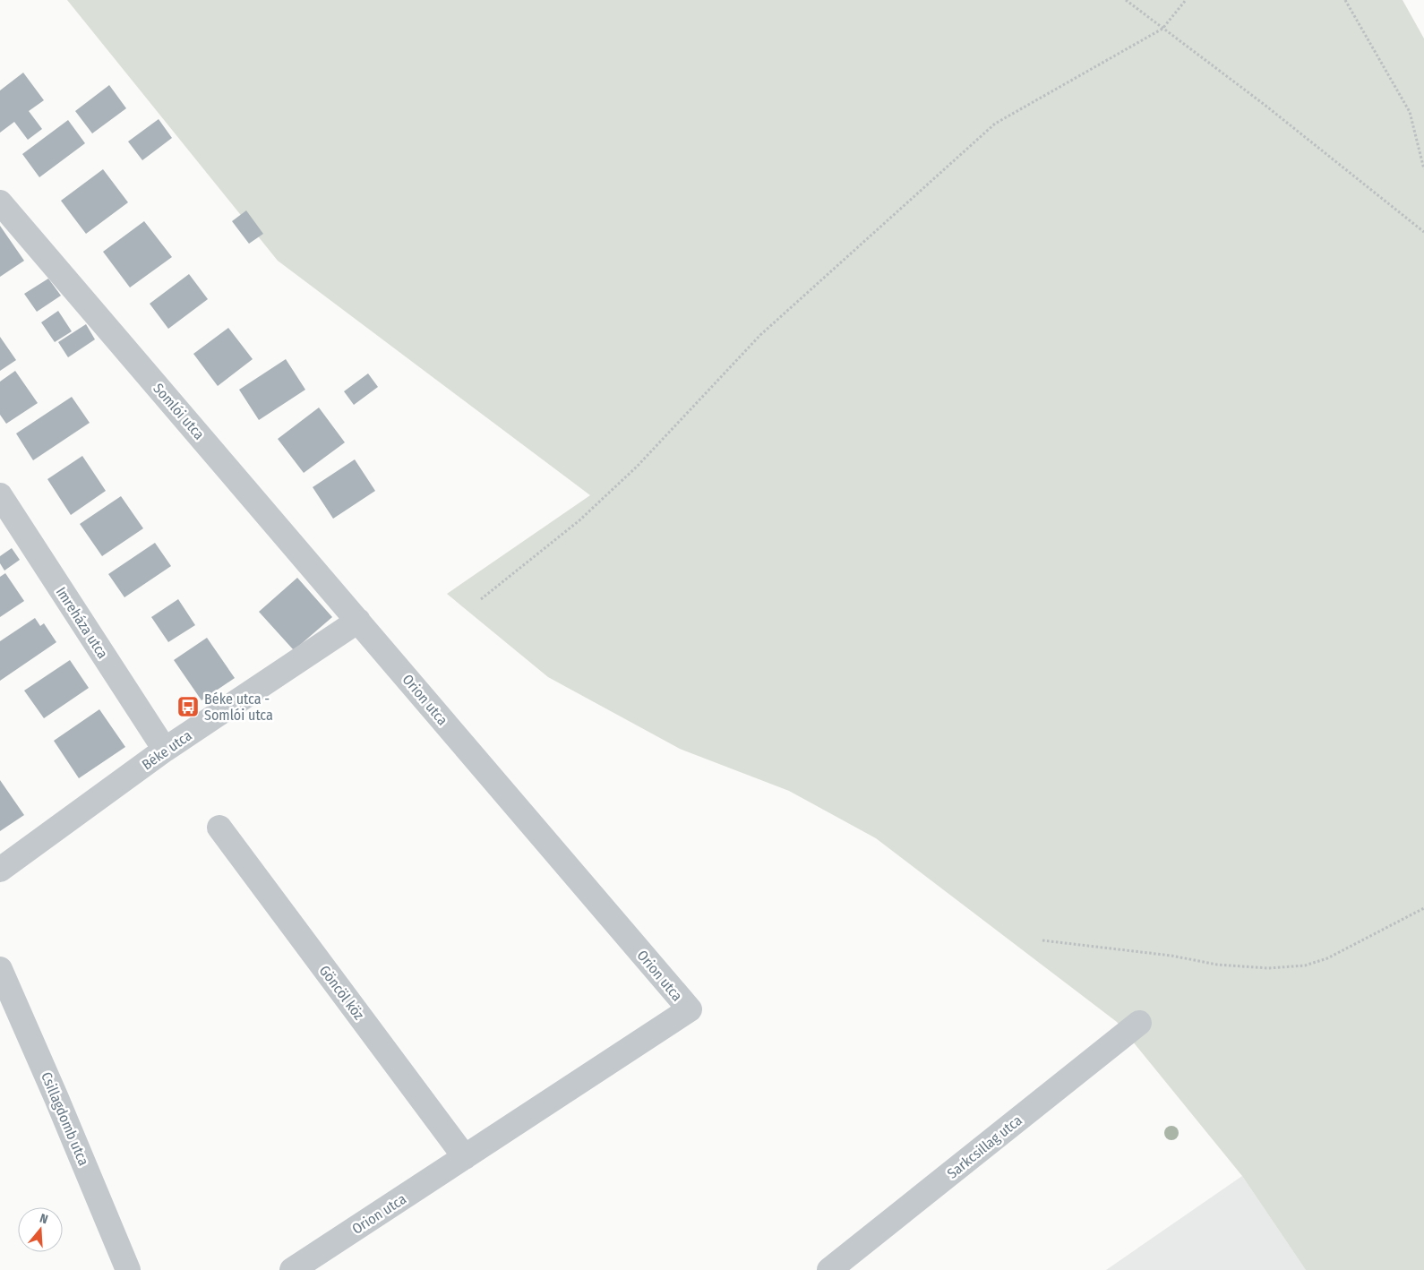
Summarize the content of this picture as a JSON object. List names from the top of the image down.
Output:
{
  "streets": {
    "street": [
      "Somlói utca",
      "Imreháza utca",
      "Orion utca",
      "Béke utca",
      "Göncöl köz",
      "Csillagdomb utca",
      "Sarkcsillag utca"
    ]
  },
  "crossings": [
    ["Somlói utca", "Orion utca"],
    ["Somlói utca", "Béke utca"],
    ["Imreháza utca", "Béke utca"],
    ["Orion utca", "Béke utca"],
    ["Orion utca", "Göncöl köz"]
  ],
  "places": {
    "bus stop": ["Béke utca - Somlói utca"]
  },
  "north": "top"
}
